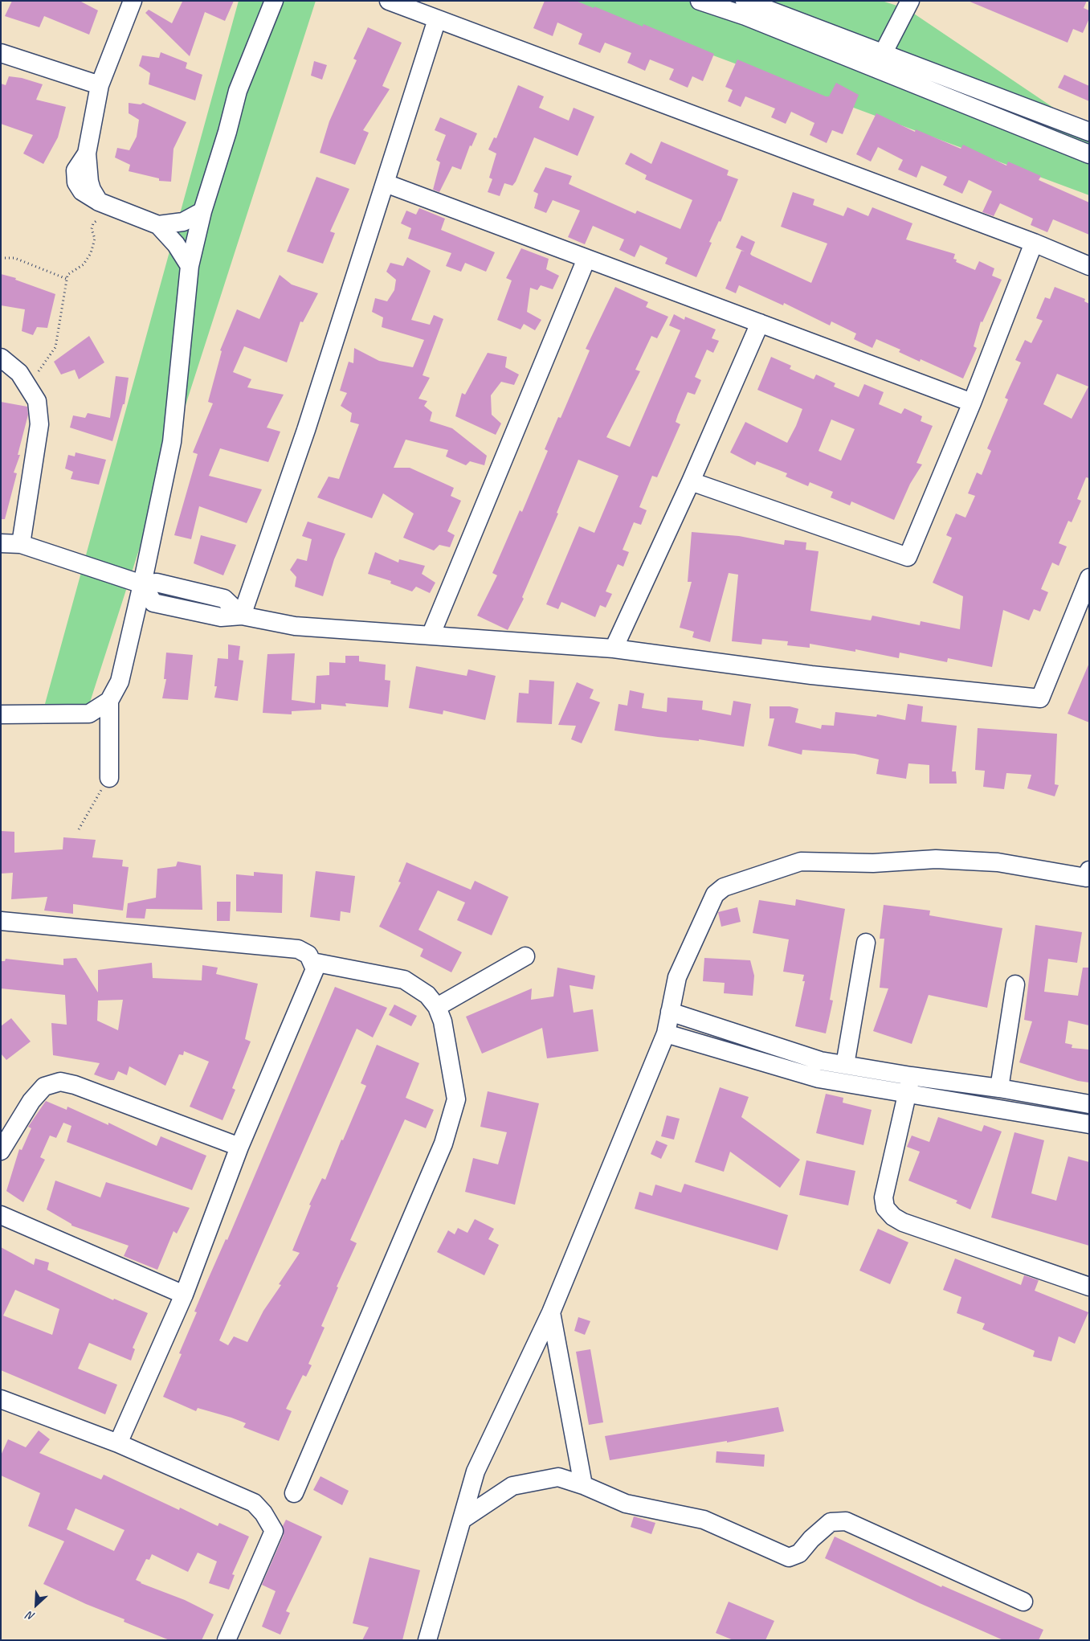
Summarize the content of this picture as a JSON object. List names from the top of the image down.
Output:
{
  "north": "bottom left"
}
